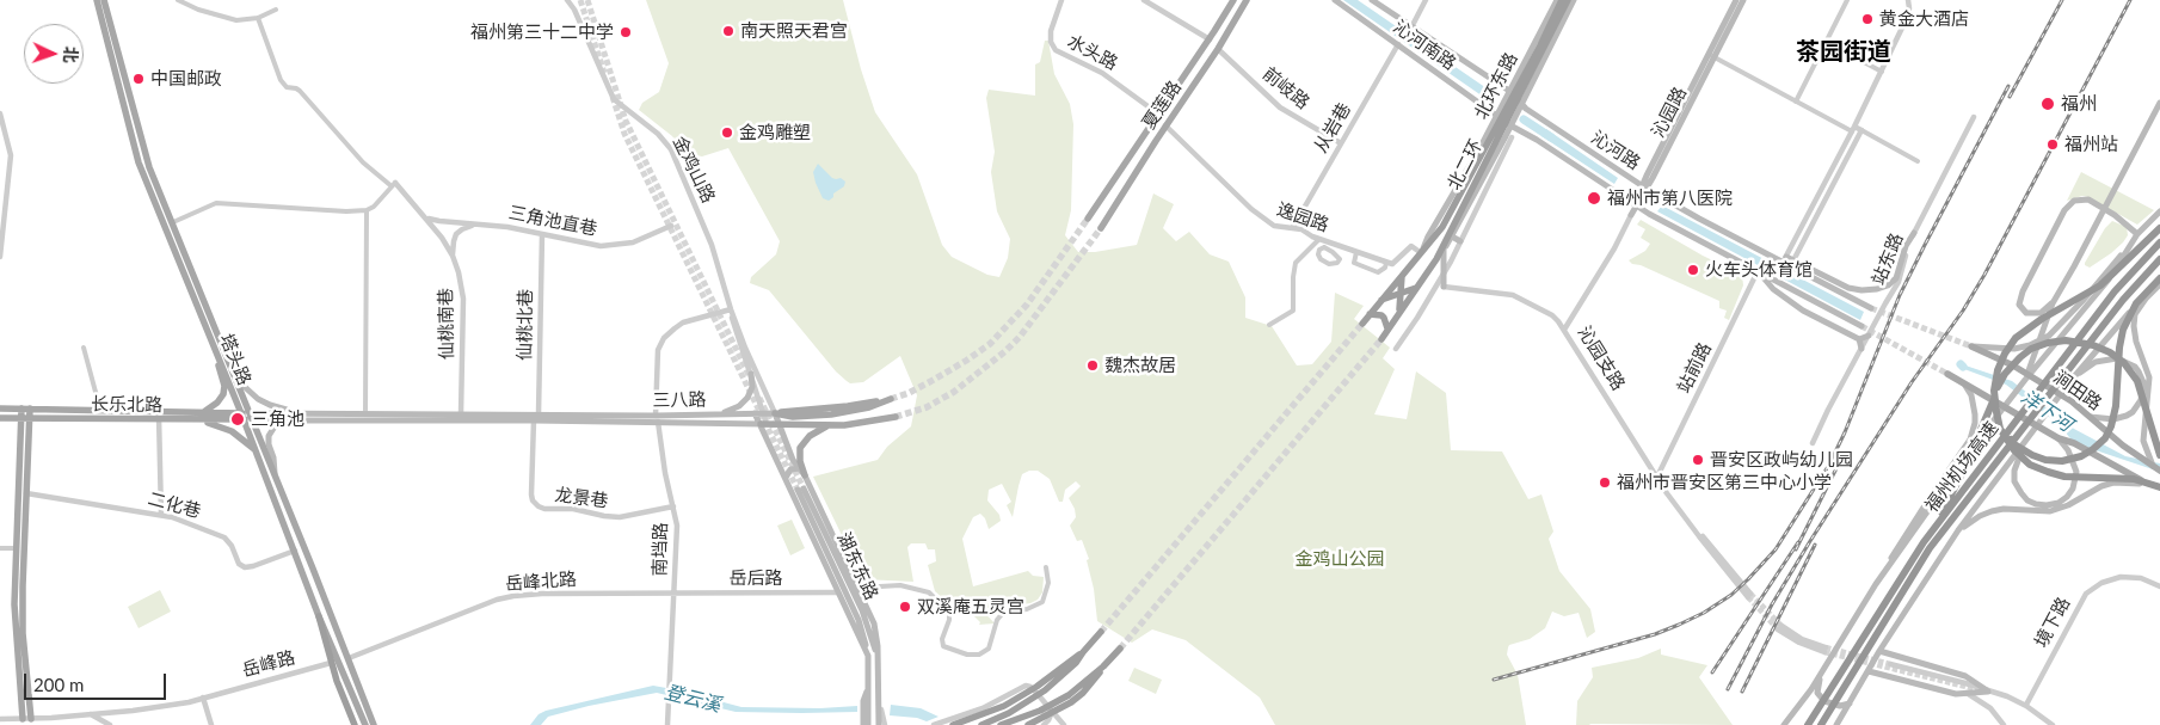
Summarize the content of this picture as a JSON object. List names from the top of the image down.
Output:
{
  "streets": {
    "highway": ["北二环", "福州机场高速"],
    "main road": [
      "沁河南路",
      "北环东路",
      "夏莲路",
      "沁园路",
      "沁河路",
      "塔头路",
      "涧田路",
      "三八路",
      "长乐北路",
      "湖东东路"
    ],
    "street": [
      "水头路",
      "前岐路",
      "从岩巷",
      "金鸡山路",
      "逸园路",
      "三角池直巷",
      "站东路",
      "仙桃南巷",
      "仙桃北巷",
      "沁园支路",
      "站前路",
      "龙景巷",
      "二化巷",
      "南垱路",
      "岳后路",
      "岳峰北路",
      "境下路",
      "岳峰路"
    ]
  },
  "crossings": [
    ["沁河南路", "北环东路"],
    ["沁河南路", "从岩巷"],
    ["沁河南路", "沁河路"],
    ["水头路", "夏莲路"],
    ["北环东路", "沁河路"],
    ["北环东路", "北二环"],
    ["前岐路", "夏莲路"],
    ["前岐路", "从岩巷"],
    ["夏莲路", "逸园路"],
    ["沁园路", "沁河路"],
    ["沁园路", "沁园支路"],
    ["从岩巷", "逸园路"],
    ["沁河路", "站前路"],
    ["金鸡山路", "南垱路"],
    ["三角池直巷", "仙桃南巷"],
    ["三角池直巷", "仙桃北巷"],
    ["仙桃南巷", "三八路"],
    ["仙桃北巷", "三八路"],
    ["仙桃北巷", "龙景巷"],
    ["沁园支路", "站前路"],
    ["塔头路", "三八路"],
    ["塔头路", "长乐北路"],
    ["塔头路", "二化巷"],
    ["塔头路", "岳峰北路"],
    ["三八路", "长乐北路"],
    ["三八路", "龙景巷"],
    ["三八路", "南垱路"],
    ["龙景巷", "南垱路"],
    ["南垱路", "岳后路"],
    ["南垱路", "岳峰北路"],
    ["岳后路", "岳峰北路"]
  ],
  "districts": ["茶园街道"],
  "water": ["洋下河", "登云溪"],
  "parks": ["金鸡山公园"],
  "places": [
    "黄金大酒店",
    "南天照天君宫",
    "福州第三十二中学",
    "中国邮政",
    "福州",
    "金鸡雕塑",
    "福州站",
    "福州市第八医院",
    "火车头体育馆",
    "魏杰故居",
    "三角池",
    "晋安区政屿幼儿园",
    "福州市晋安区第三中心小学",
    "双溪庵五灵宫"
  ],
  "scale_bar": "200 m",
  "north": "right"
}
